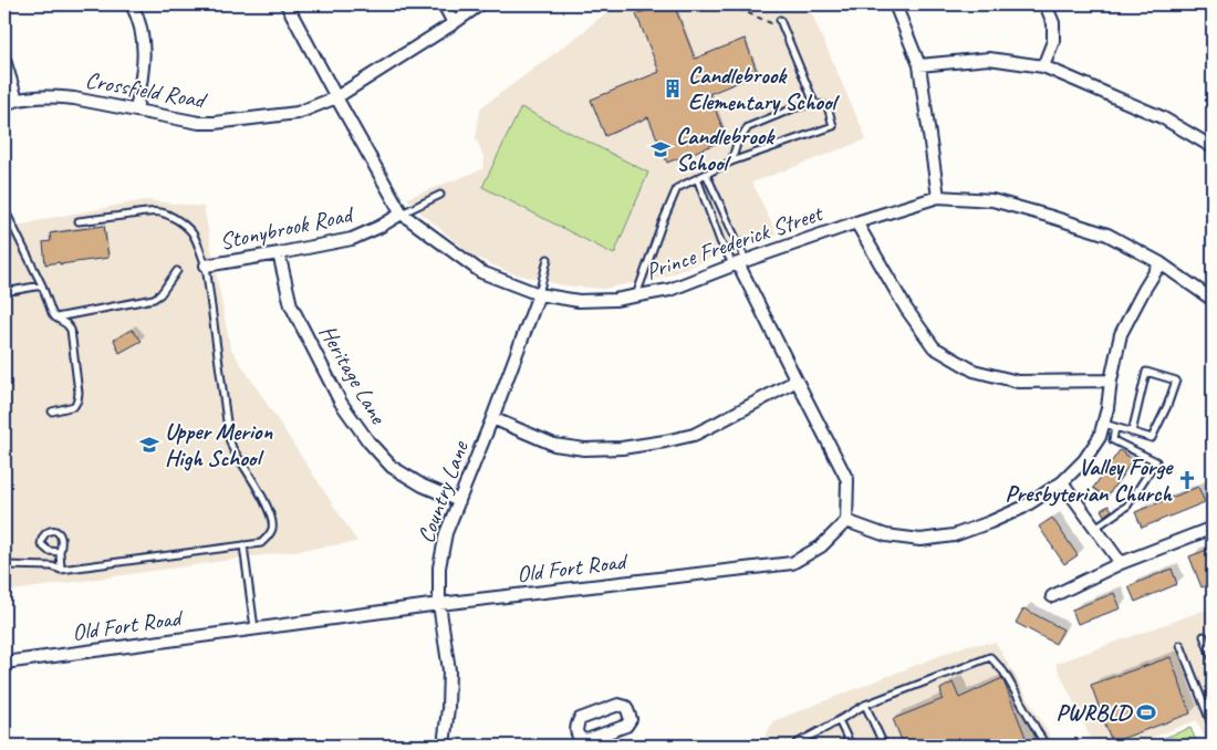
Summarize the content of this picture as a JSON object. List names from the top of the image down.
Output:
{
  "streets": {
    "street": [
      "Crossfield Road",
      "Stonybrook Road",
      "Prince Frederick Street",
      "Heritage Lane",
      "Country Lane",
      "Old Fort Road"
    ]
  },
  "crossings": [
    ["Crossfield Road", "Prince Frederick Street"],
    ["Stonybrook Road", "Prince Frederick Street"],
    ["Stonybrook Road", "Heritage Lane"],
    ["Prince Frederick Street", "Country Lane"],
    ["Heritage Lane", "Country Lane"],
    ["Country Lane", "Old Fort Road"]
  ],
  "places": {
    "building": ["Candlebrook Elementary School"],
    "school or university": ["Candlebrook School", "Upper Merion High School"],
    "church": ["Valley Forge Presbyterian Church"],
    "sports": ["PWRBLD"]
  }
}
